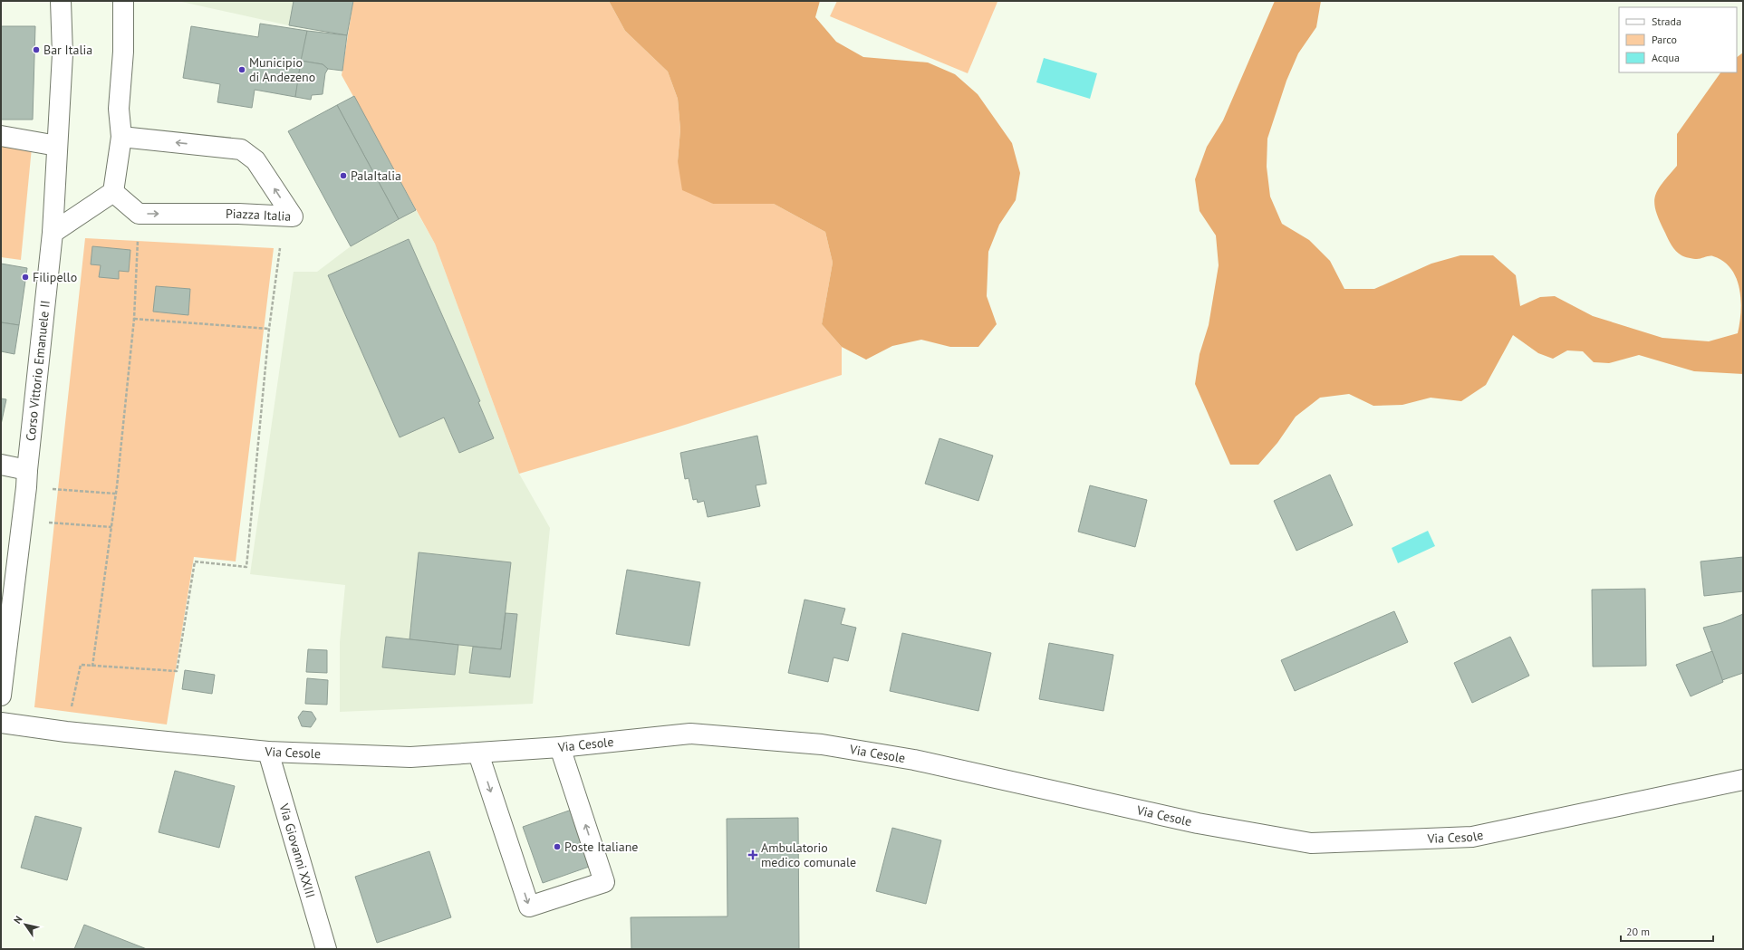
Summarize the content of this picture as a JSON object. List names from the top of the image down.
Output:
{
  "streets": {
    "street": [
      "Piazza Italia",
      "Corso Vittorio Emanuele II",
      "Via Cesole",
      "Via Giovanni XXIII"
    ]
  },
  "crossings": [
    ["Via Cesole", "Via Giovanni XXIII"]
  ],
  "places": {
    "other": [
      "Bar Italia",
      "Municipio di Andezeno",
      "PalaItalia",
      "Filipello",
      "Poste Italiane"
    ],
    "health": ["Ambulatorio medico comunale"]
  },
  "legend": ["Strada", "Parco", "Acqua"],
  "scale_bar": "20 m",
  "north": "top left"
}
